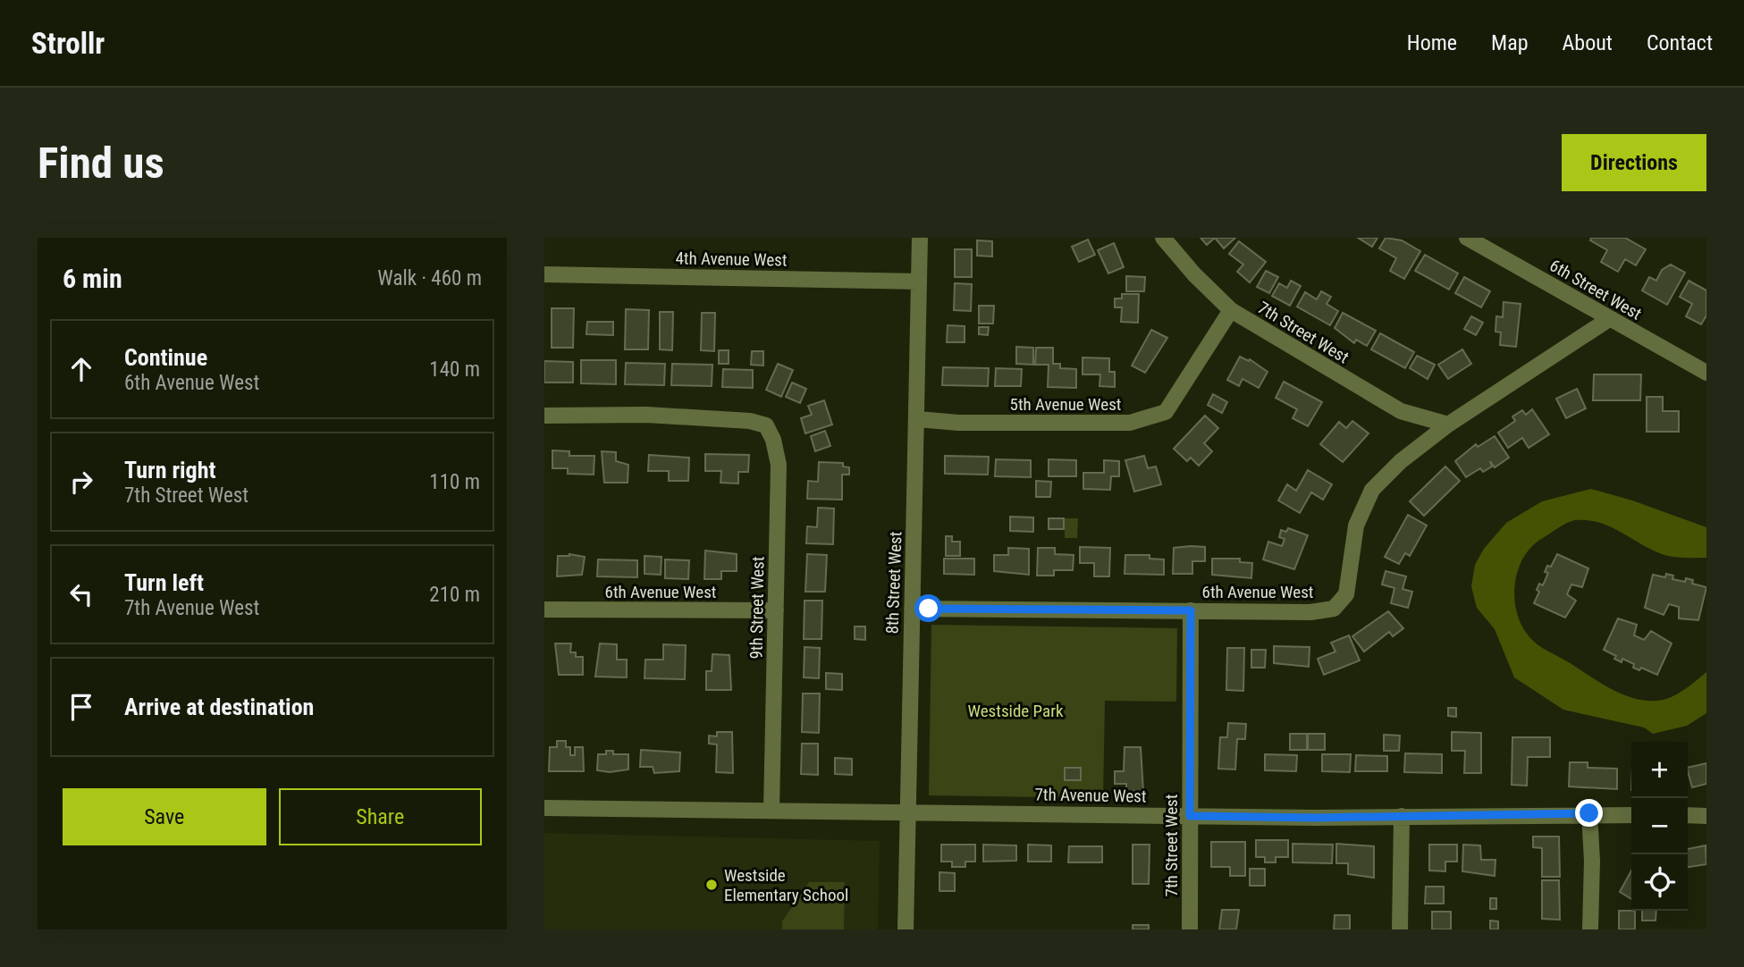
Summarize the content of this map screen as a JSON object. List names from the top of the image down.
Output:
{
  "streets": {
    "street": [
      "4th Avenue West",
      "6th Street West",
      "7th Street West",
      "5th Avenue West",
      "8th Street West",
      "6th Avenue West",
      "9th Street West",
      "7th Avenue West"
    ]
  },
  "crossings": [
    ["4th Avenue West", "8th Street West"],
    ["6th Street West", "6th Avenue West"],
    ["7th Street West", "5th Avenue West"],
    ["7th Street West", "6th Avenue West"],
    ["7th Street West", "7th Avenue West"],
    ["5th Avenue West", "8th Street West"],
    ["8th Street West", "6th Avenue West"],
    ["8th Street West", "7th Avenue West"],
    ["6th Avenue West", "9th Street West"],
    ["9th Street West", "7th Avenue West"]
  ],
  "parks": ["Westside Park"],
  "places": ["Westside Elementary School"],
  "page": {
    "header": "Strollr",
    "nav": [
      "Home",
      "Map",
      "About",
      "Contact"
    ],
    "buttons": [
      "Directions",
      ["Save", "Share"]
    ],
    "title": "Find us",
    "heading": ["6 min", "Walk · 460 m"],
    "list": [
      ["Continue", "6th Avenue West", "140 m"],
      ["Turn right", "7th Street West", "110 m"],
      ["Turn left", "7th Avenue West", "210 m"],
      "Arrive at destination"
    ],
    "map_buttons": ["+", "−"]
  }
}
